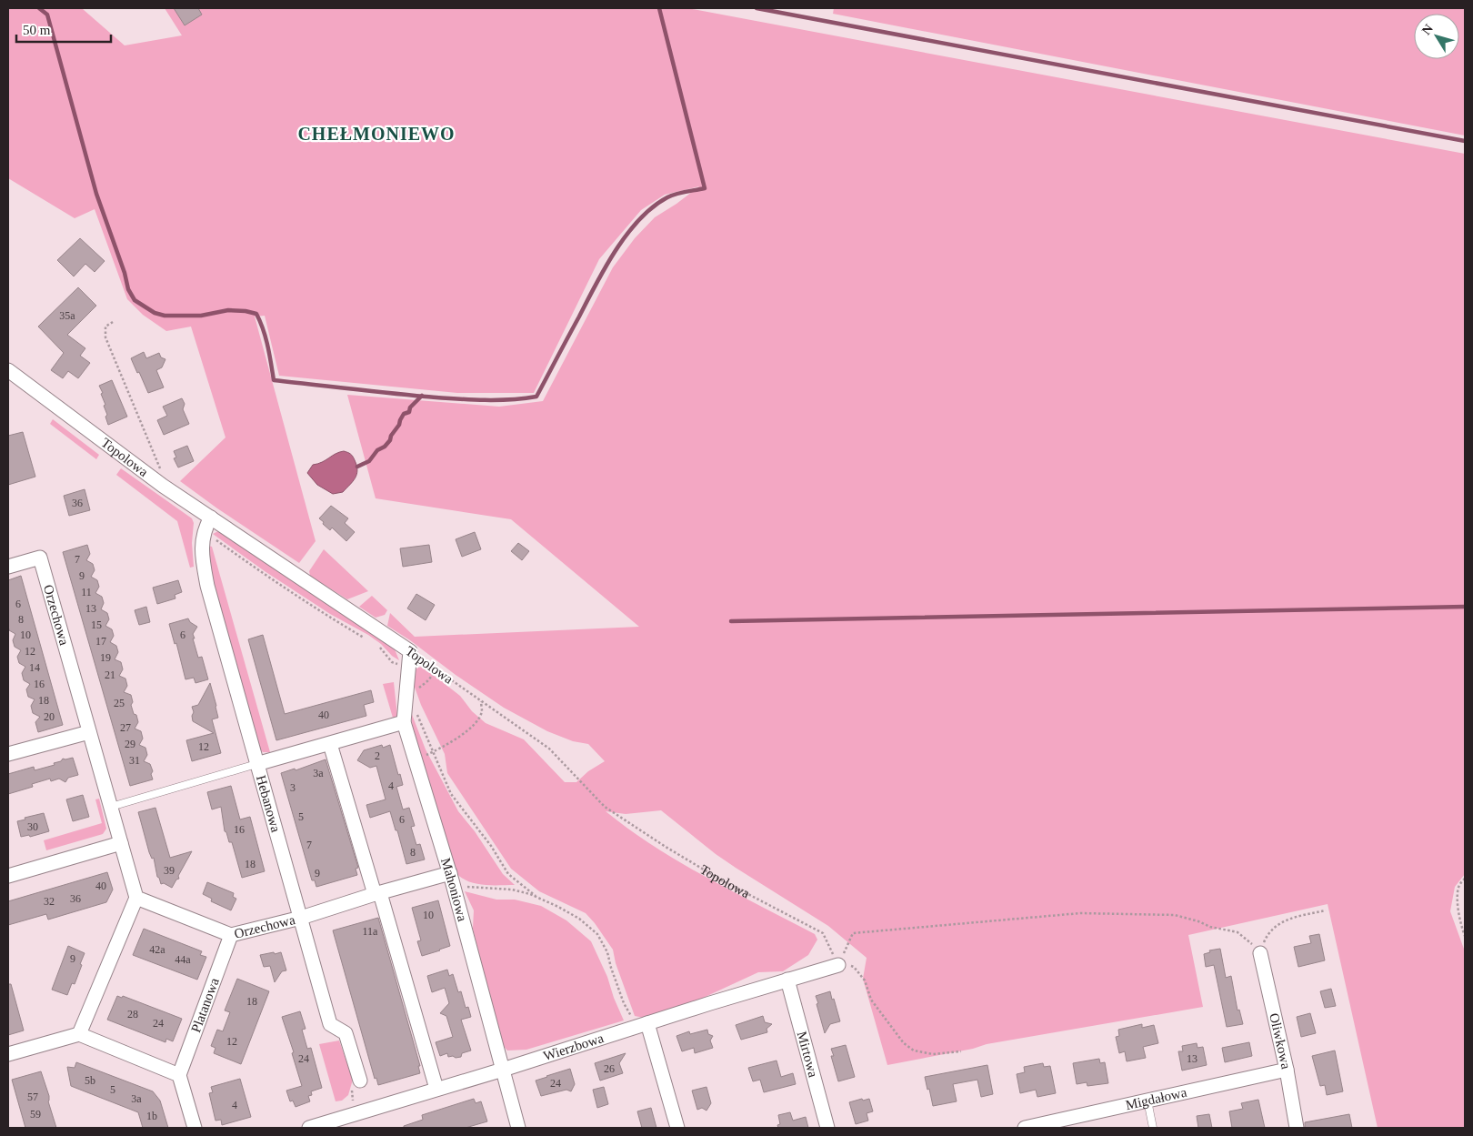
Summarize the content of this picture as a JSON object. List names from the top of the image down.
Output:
{
  "streets": {
    "street": [
      "Topolowa",
      "Orzechowa",
      "Hebanowa",
      "Mahoniowa",
      "Platanowa",
      "Oliwkowa",
      "Wierzbowa",
      "Mirtowa",
      "Migdałowa"
    ]
  },
  "crossings": [
    ["Topolowa", "Hebanowa"],
    ["Topolowa", "Mahoniowa"],
    ["Topolowa", "Wierzbowa"],
    ["Orzechowa", "Hebanowa"],
    ["Orzechowa", "Mahoniowa"],
    ["Orzechowa", "Platanowa"],
    ["Mahoniowa", "Wierzbowa"],
    ["Oliwkowa", "Migdałowa"],
    ["Wierzbowa", "Mirtowa"]
  ],
  "districts": ["CHEŁMONIEWO"],
  "house_numbers": [
    "35a",
    "36",
    "7",
    "9",
    "11",
    "6",
    "13",
    "8",
    "15",
    "10",
    "6",
    "17",
    "12",
    "19",
    "14",
    "21",
    "16",
    "18",
    "25",
    "40",
    "20",
    "27",
    "29",
    "12",
    "2",
    "31",
    "3a",
    "4",
    "3",
    "5",
    "6",
    "30",
    "16",
    "7",
    "8",
    "18",
    "39",
    "9",
    "40",
    "36",
    "32",
    "10",
    "11a",
    "42a",
    "9",
    "44a",
    "18",
    "28",
    "24",
    "12",
    "24",
    "13",
    "26",
    "5b",
    "24",
    "5",
    "57",
    "3a",
    "4",
    "59",
    "1b"
  ],
  "scale_bar": "50 m",
  "north": "top left"
}
